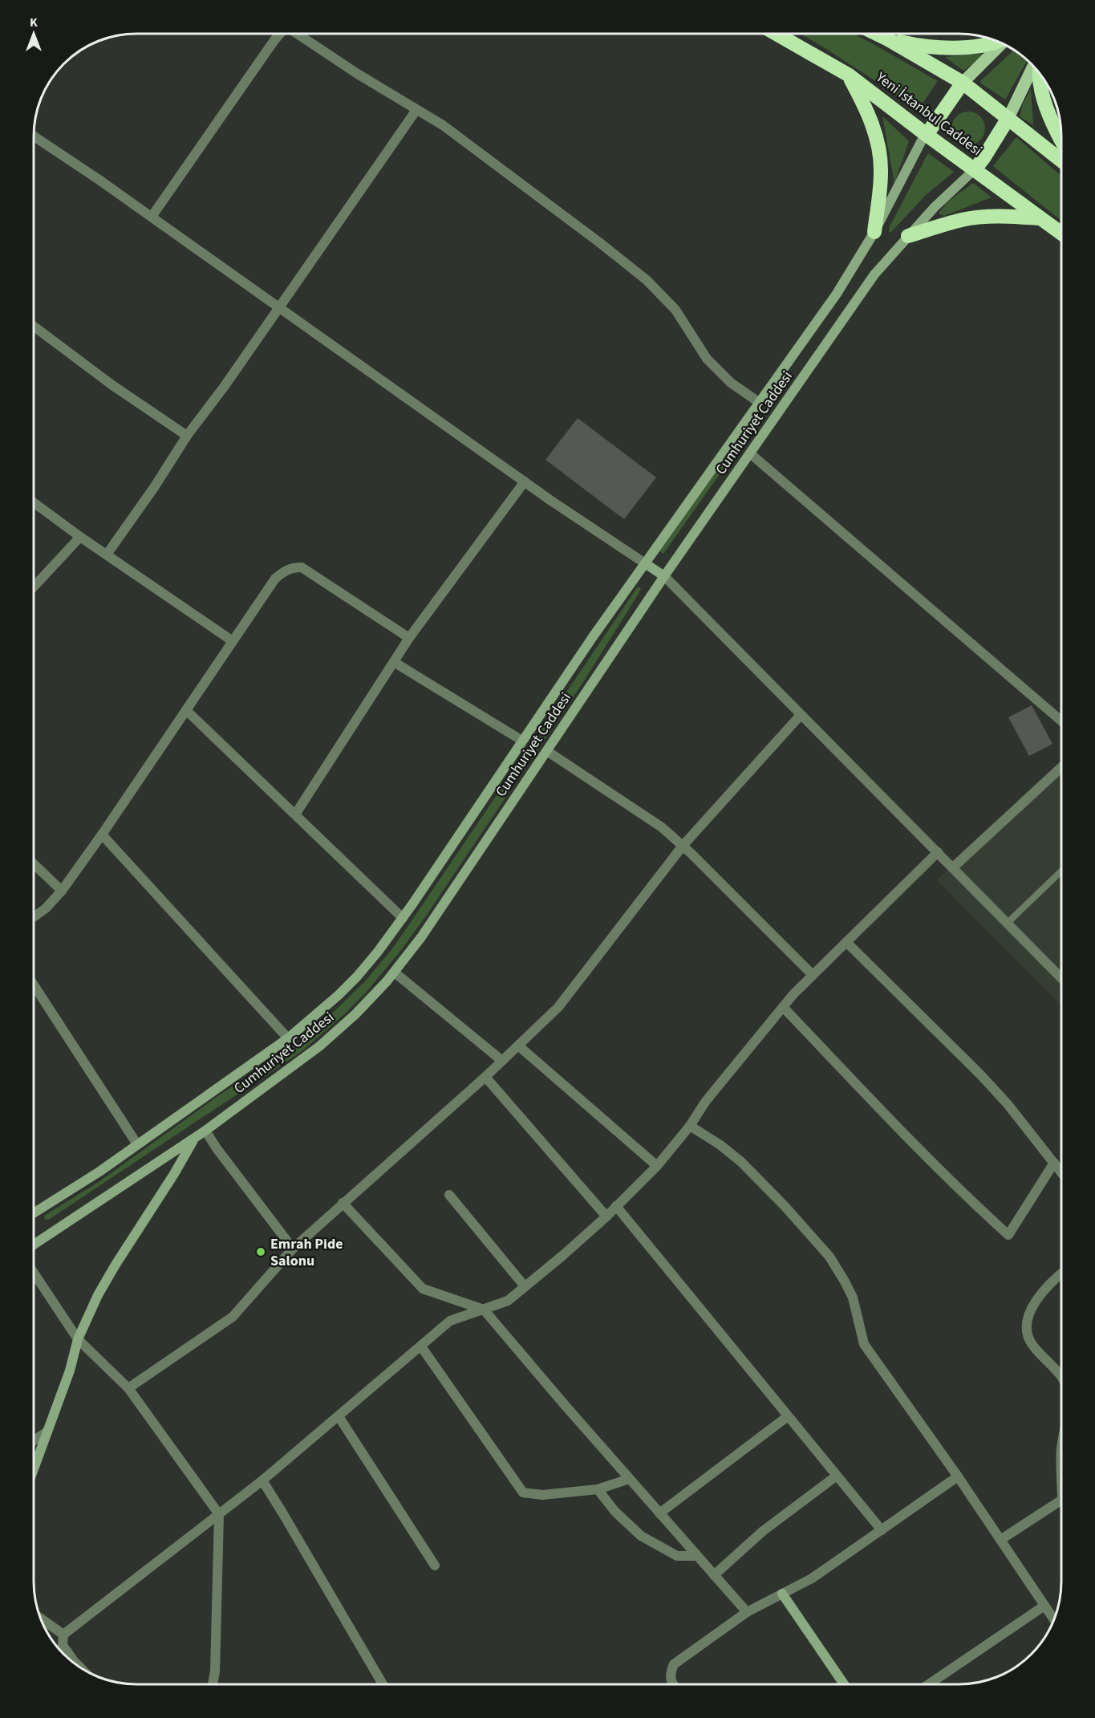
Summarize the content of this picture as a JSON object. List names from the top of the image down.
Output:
{
  "streets": {
    "highway": ["Yeni İstanbul Caddesi"],
    "main road": ["Cumhuriyet Caddesi"]
  },
  "crossings": [
    ["Yeni İstanbul Caddesi", "Cumhuriyet Caddesi"]
  ],
  "places": ["Emrah Pide Salonu"],
  "north": "top"
}
